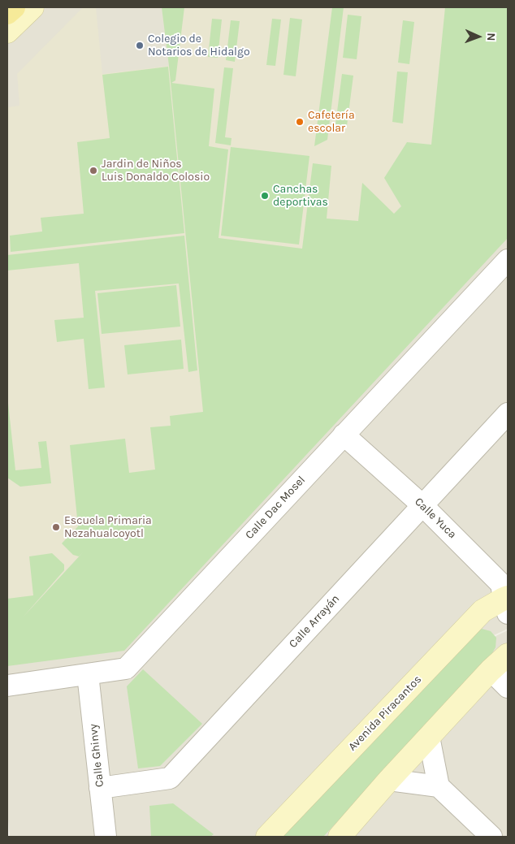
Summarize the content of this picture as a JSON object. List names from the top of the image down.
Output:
{
  "streets": {
    "street": [
      "Calle Dac Mosel",
      "Calle Yuca",
      "Calle Arrayán",
      "Avenida Piracantos",
      "Calle Ghinvy"
    ]
  },
  "crossings": [
    ["Calle Dac Mosel", "Calle Yuca"],
    ["Calle Dac Mosel", "Calle Ghinvy"],
    ["Calle Yuca", "Calle Arrayán"],
    ["Calle Yuca", "Avenida Piracantos"],
    ["Calle Arrayán", "Calle Ghinvy"]
  ],
  "places": [
    "Colegio de Notarios de Hidalgo",
    "Cafetería escolar",
    "Jardin de Niños Luis Donaldo Colosio",
    "Canchas deportivas",
    "Escuela Primaria Nezahualcoyotl"
  ],
  "north": "right"
}
